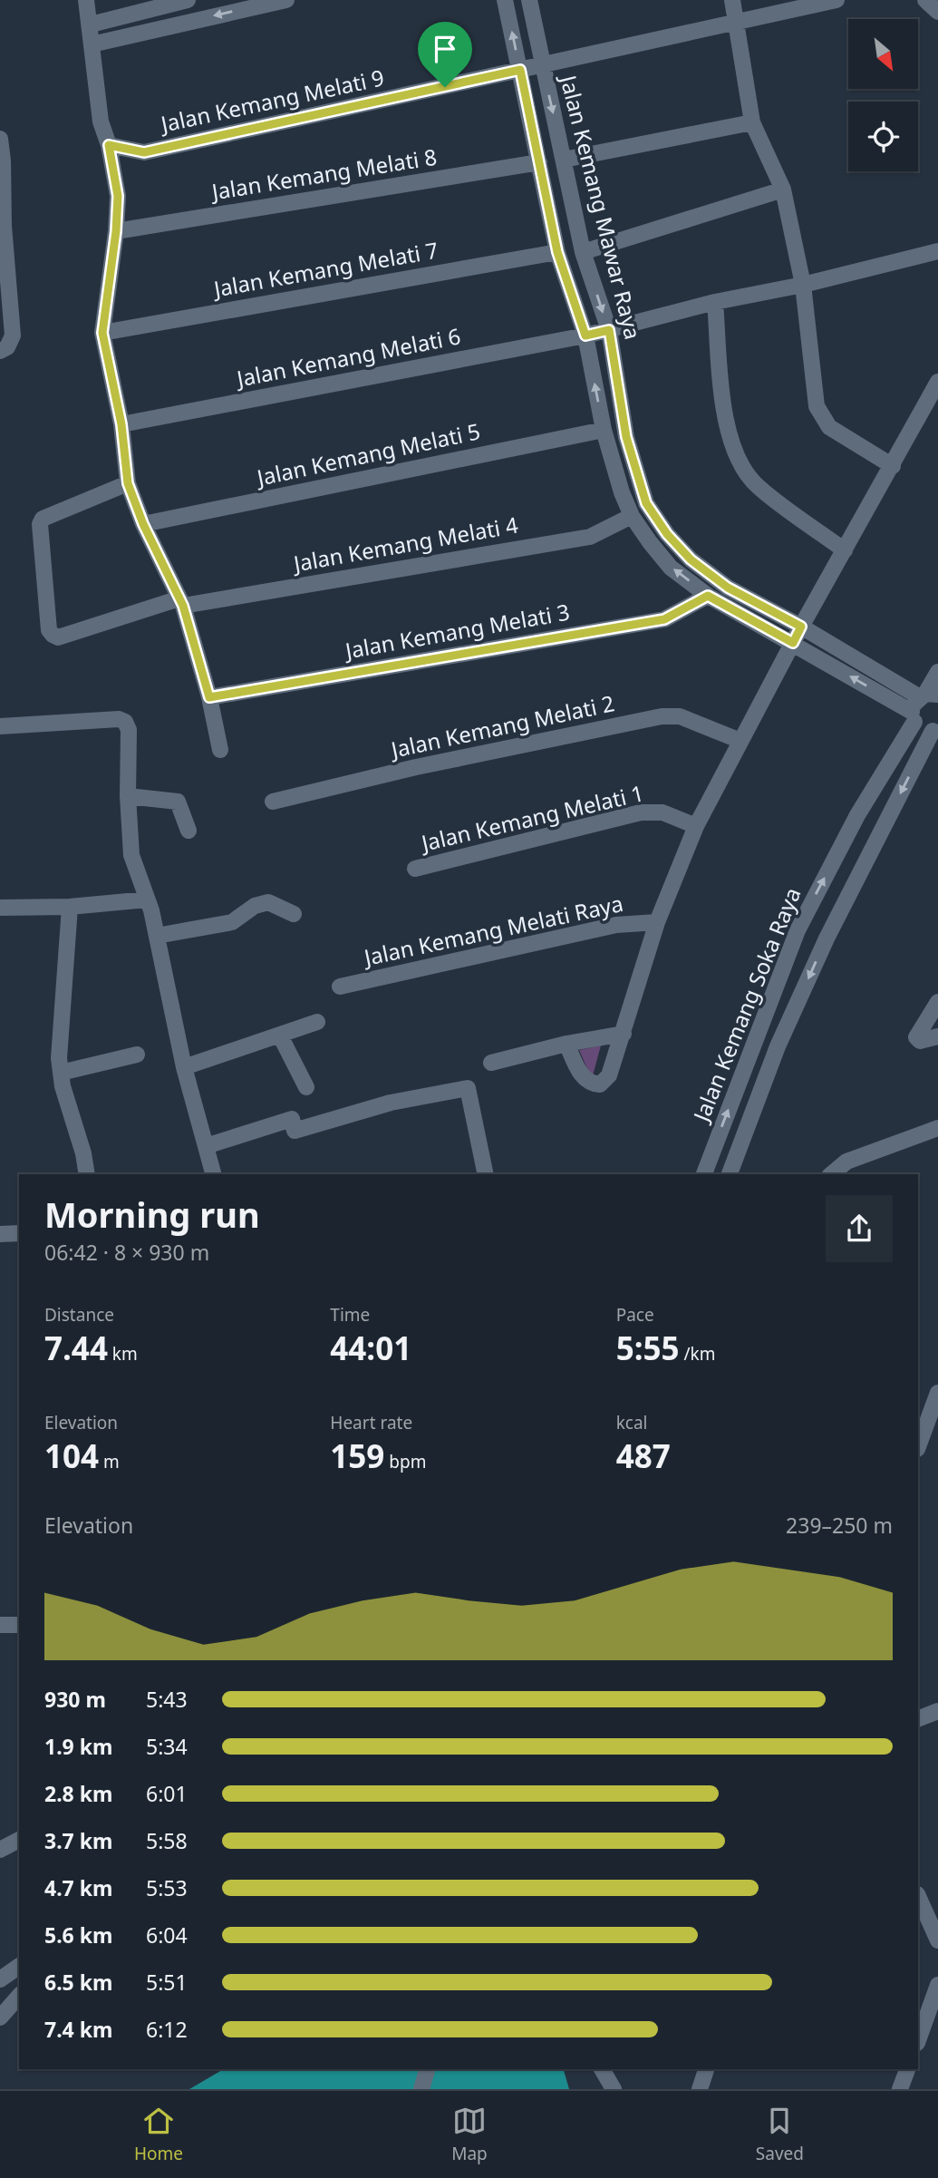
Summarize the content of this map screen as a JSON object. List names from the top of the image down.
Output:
{
  "streets": {
    "street": [
      "Jalan Kemang Melati 9",
      "Jalan Kemang Melati 8",
      "Jalan Kemang Mawar Raya",
      "Jalan Kemang Melati 7",
      "Jalan Kemang Melati 6",
      "Jalan Kemang Melati 5",
      "Jalan Kemang Melati 4",
      "Jalan Kemang Melati 3",
      "Jalan Kemang Melati 2",
      "Jalan Kemang Melati 1",
      "Jalan Kemang Melati Raya",
      "Jalan Kemang Soka Raya"
    ]
  },
  "crossings": [
    ["Jalan Kemang Melati 9", "Jalan Kemang Mawar Raya"],
    ["Jalan Kemang Melati 8", "Jalan Kemang Mawar Raya"],
    ["Jalan Kemang Mawar Raya", "Jalan Kemang Melati 7"],
    ["Jalan Kemang Mawar Raya", "Jalan Kemang Melati 6"],
    ["Jalan Kemang Mawar Raya", "Jalan Kemang Melati 5"],
    ["Jalan Kemang Mawar Raya", "Jalan Kemang Melati 4"],
    ["Jalan Kemang Mawar Raya", "Jalan Kemang Melati 3"],
    ["Jalan Kemang Mawar Raya", "Jalan Kemang Soka Raya"]
  ],
  "north": "bottom right",
  "page": {
    "heading": ["Morning run", "06:42 · 8 × 930 m"],
    "stats": [
      ["Distance", "7.44 km"],
      ["Time", "44:01"],
      ["Pace", "5:55 /km"],
      ["Elevation", "104 m"],
      ["Heart rate", "159 bpm"],
      ["kcal", "487"]
    ],
    "chart": ["Elevation", "239–250 m"],
    "list": [
      {
        "name": "930 m",
        "note": "5:43"
      },
      {
        "name": "1.9 km",
        "note": "5:34"
      },
      {
        "name": "2.8 km",
        "note": "6:01"
      },
      {
        "name": "3.7 km",
        "note": "5:58"
      },
      {
        "name": "4.7 km",
        "note": "5:53"
      },
      {
        "name": "5.6 km",
        "note": "6:04"
      },
      {
        "name": "6.5 km",
        "note": "5:51"
      },
      {
        "name": "7.4 km",
        "note": "6:12"
      }
    ],
    "tabs": ["Home", "Map", "Saved"]
  }
}
